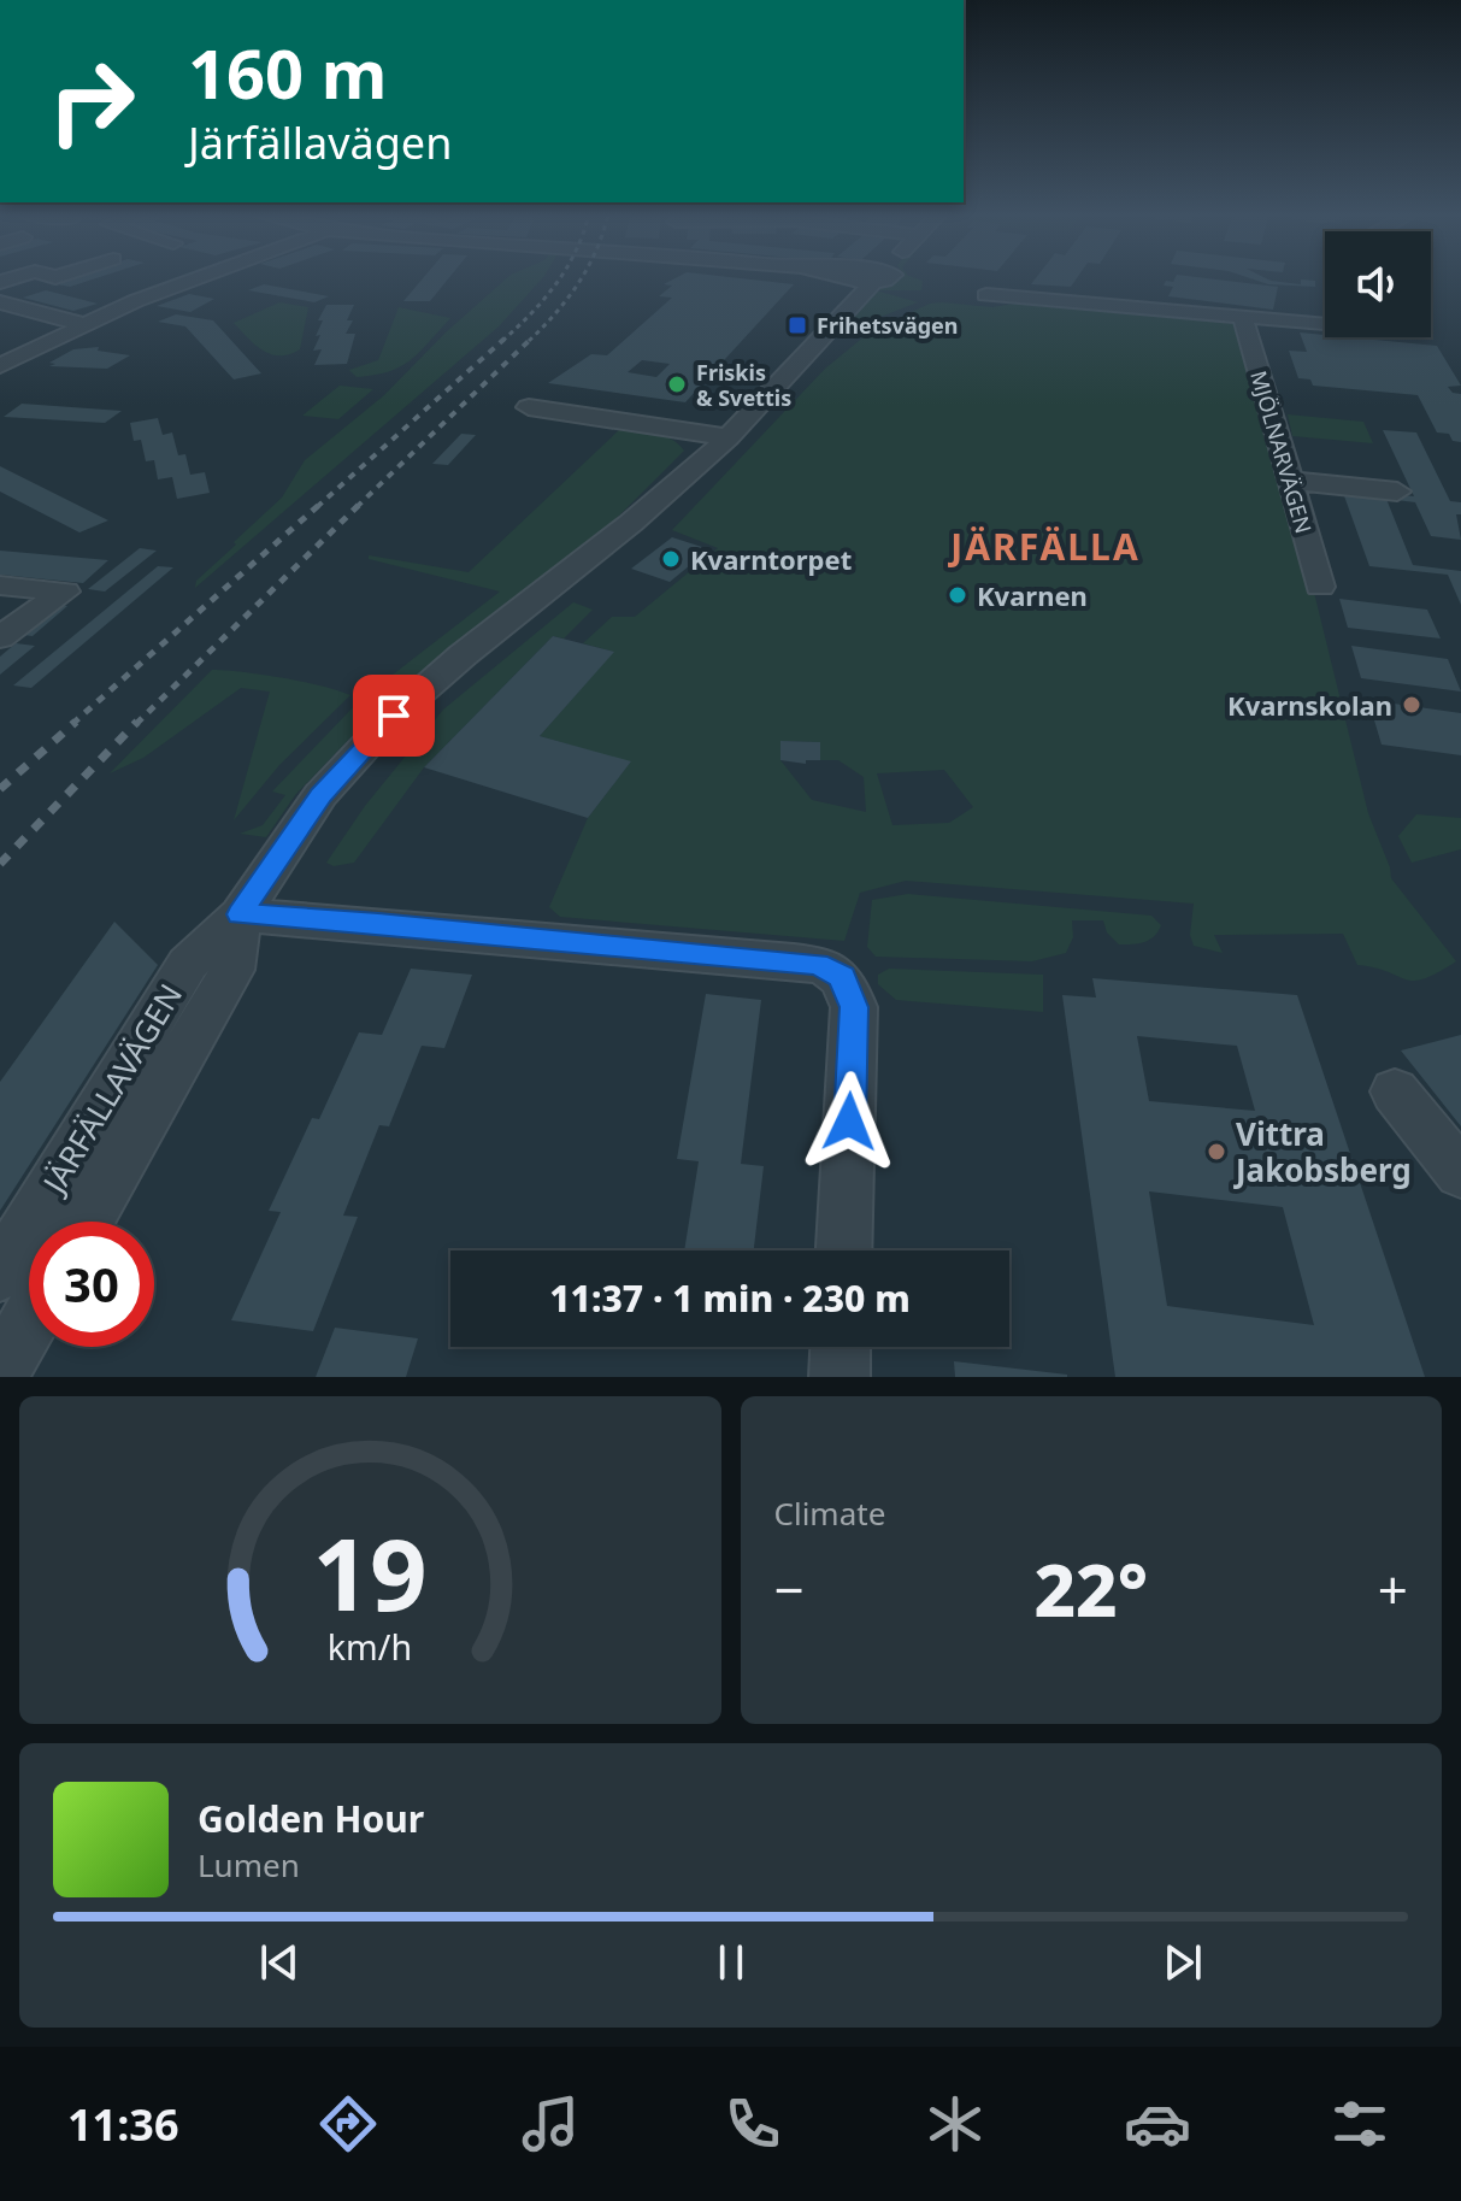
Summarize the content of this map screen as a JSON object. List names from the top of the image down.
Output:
{
  "streets": {
    "street": ["MJÖLNARVÄGEN", "JÄRFÄLLAVÄGEN"]
  },
  "districts": ["JÄRFÄLLA"],
  "places": {
    "transit": ["Frihetsvägen"],
    "other": [
      "Friskis & Svettis",
      "Kvarntorpet",
      "Kvarnen",
      "Kvarnskolan",
      "Vittra Jakobsberg"
    ]
  },
  "page": {
    "turn": ["160 m", "Järfällavägen"],
    "limit": "30",
    "trip": "11:37 · 1 min · 230 m",
    "tile": "Climate",
    "heat": ["−", "22°", "+"],
    "song": ["Golden Hour", "Lumen"],
    "tabs": "11:36",
    "gauge": ["19", "km/h"]
  }
}
